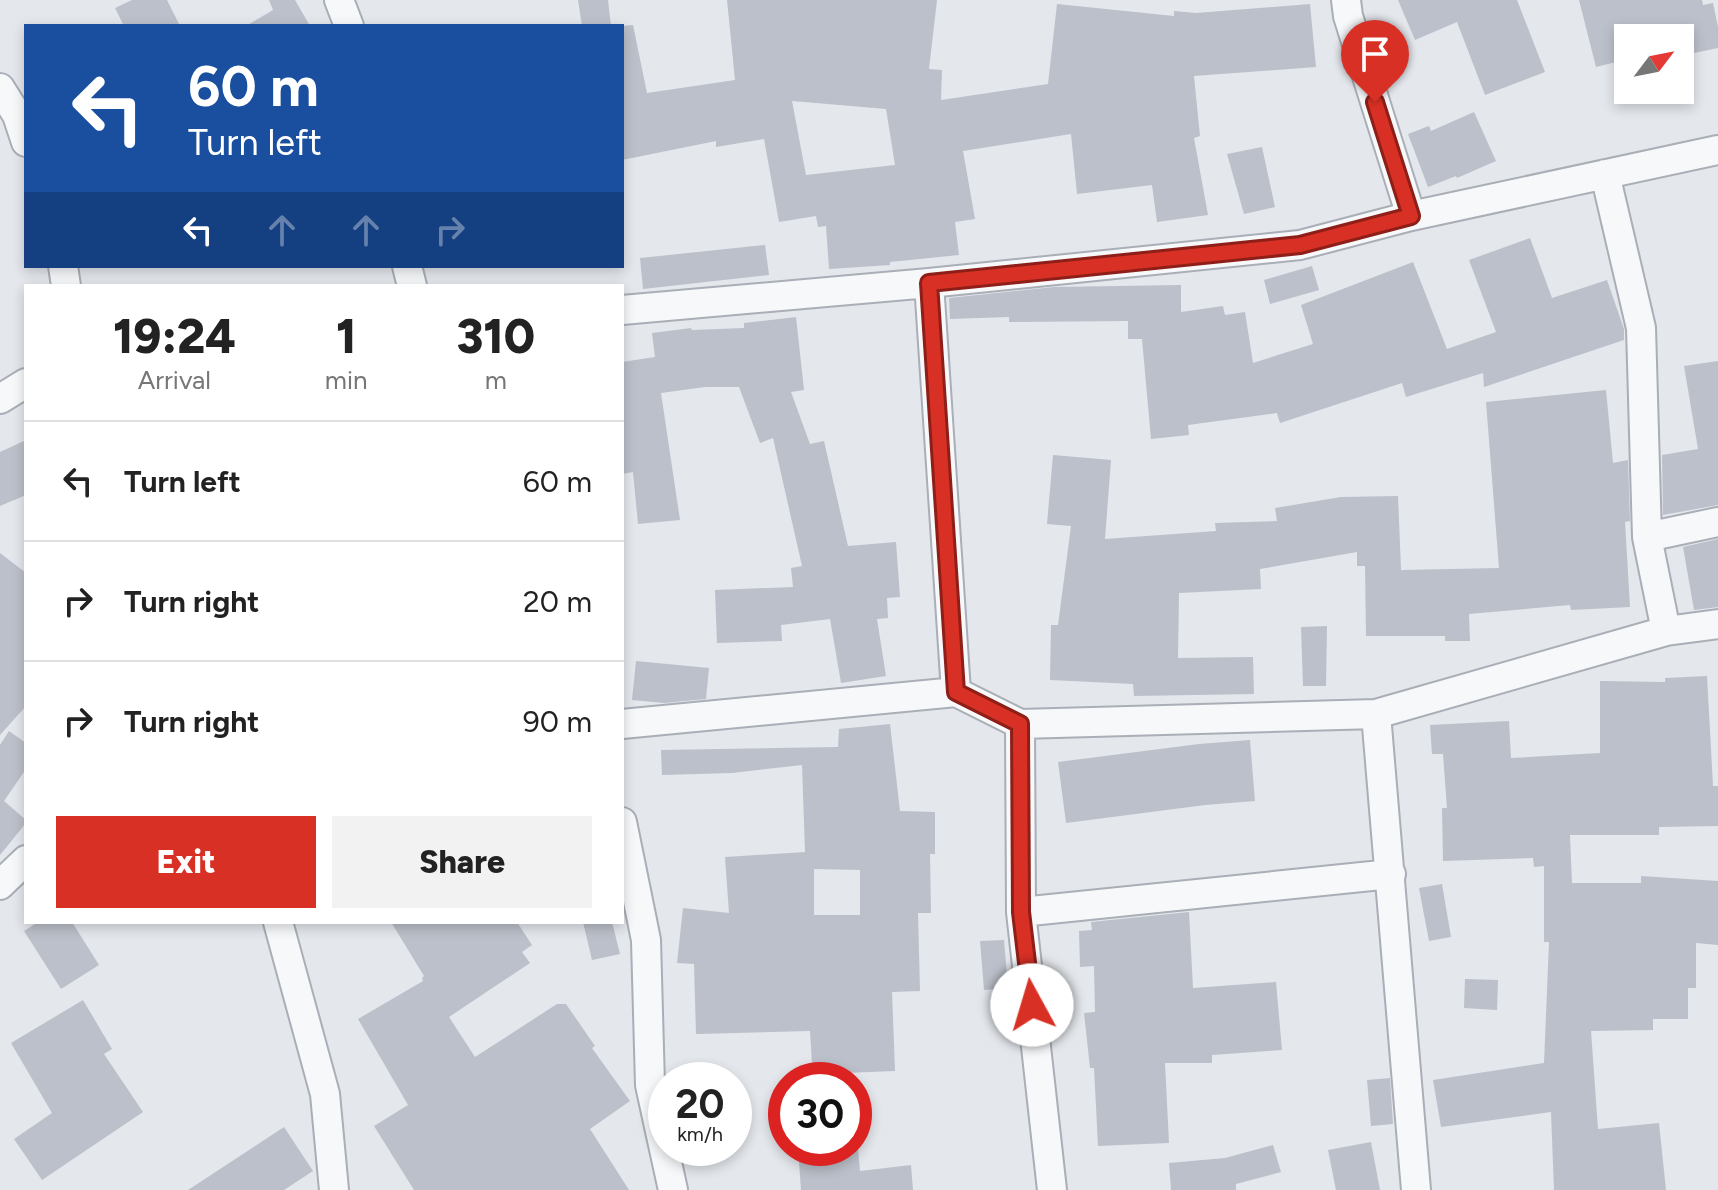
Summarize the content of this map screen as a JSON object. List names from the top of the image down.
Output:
{
  "north": "top right",
  "page": {
    "turn": ["60 m", "Turn left"],
    "eta": [
      "19:24",
      "Arrival",
      "1",
      "min",
      "310",
      "m"
    ],
    "list": [
      {
        "name": "Turn left",
        "value": "60 m"
      },
      {
        "name": "Turn right",
        "value": "20 m"
      },
      {
        "name": "Turn right",
        "value": "90 m"
      }
    ],
    "buttons": ["Exit", "Share"],
    "speed": "20 km/h",
    "limit": "30"
  }
}
